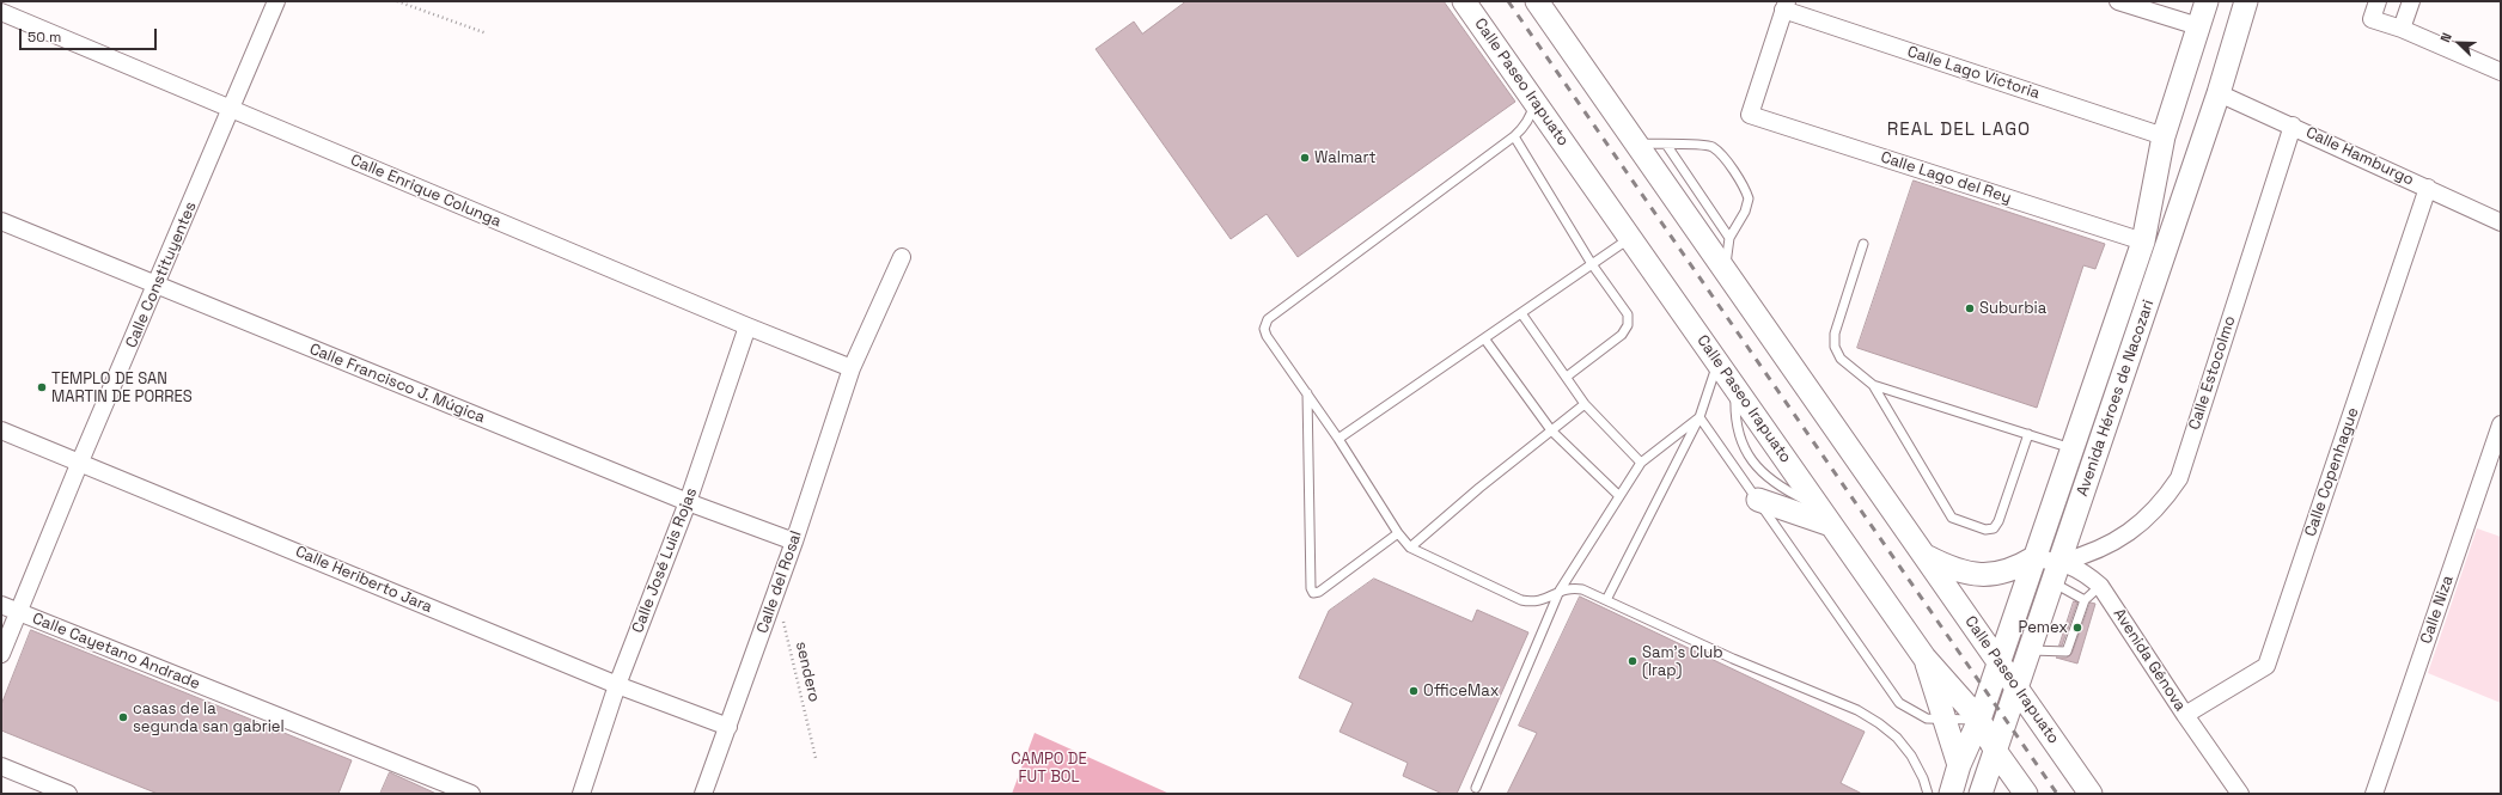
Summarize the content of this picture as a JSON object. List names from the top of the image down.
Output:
{
  "streets": {
    "main road": ["Calle Paseo Irapuato", "Avenida Héroes de Nacozari"],
    "street": [
      "Calle Lago Victoria",
      "Calle Hamburgo",
      "Calle Lago del Rey",
      "Calle Enrique Colunga",
      "Calle Constituyentes",
      "Calle Estocolmo",
      "Calle Francisco J. Múgica",
      "Calle Copenhague",
      "Calle José Luis Rojas",
      "Calle Heriberto Jara",
      "Calle del Rosal",
      "Calle Niza",
      "Calle Cayetano Andrade",
      "Avenida Génova"
    ],
    "path": ["sendero"]
  },
  "crossings": [
    ["Calle Lago Victoria", "Calle Lago del Rey"],
    ["Calle Lago Victoria", "Avenida Héroes de Nacozari"],
    ["Calle Paseo Irapuato", "Avenida Héroes de Nacozari"],
    ["Calle Hamburgo", "Calle Estocolmo"],
    ["Calle Hamburgo", "Avenida Héroes de Nacozari"],
    ["Calle Hamburgo", "Calle Copenhague"],
    ["Calle Lago del Rey", "Avenida Héroes de Nacozari"],
    ["Calle Enrique Colunga", "Calle Constituyentes"],
    ["Calle Enrique Colunga", "Calle José Luis Rojas"],
    ["Calle Enrique Colunga", "Calle del Rosal"],
    ["Calle Constituyentes", "Calle Francisco J. Múgica"],
    ["Calle Constituyentes", "Calle Heriberto Jara"],
    ["Calle Constituyentes", "Calle Cayetano Andrade"],
    ["Calle Estocolmo", "Avenida Héroes de Nacozari"],
    ["Calle Estocolmo", "Avenida Génova"],
    ["Calle Francisco J. Múgica", "Calle José Luis Rojas"],
    ["Calle Francisco J. Múgica", "Calle del Rosal"],
    ["Avenida Héroes de Nacozari", "Avenida Génova"],
    ["Calle Copenhague", "Avenida Génova"],
    ["Calle José Luis Rojas", "Calle Heriberto Jara"],
    ["Calle Heriberto Jara", "Calle del Rosal"],
    ["Calle del Rosal", "sendero"]
  ],
  "districts": ["REAL DEL LAGO"],
  "parks": ["CAMPO DE FUT BOL"],
  "places": [
    "Walmart",
    "Suburbia",
    "TEMPLO DE SAN MARTIN DE PORRES",
    "Pemex",
    "Sam's Club (Irap)",
    "OfficeMax",
    "casas de la segunda san gabriel"
  ],
  "scale_bar": "50 m",
  "north": "top left"
}
